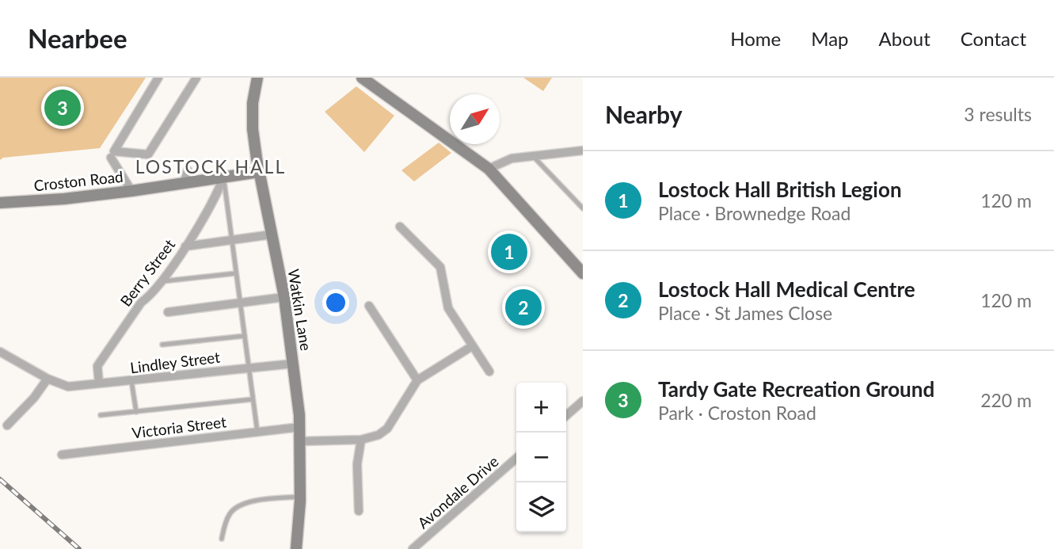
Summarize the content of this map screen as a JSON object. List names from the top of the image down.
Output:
{
  "streets": {
    "main road": ["Croston Road", "Watkin Lane"],
    "street": [
      "Berry Street",
      "Lindley Street",
      "Victoria Street",
      "Avondale Drive"
    ]
  },
  "crossings": [
    ["Croston Road", "Berry Street"],
    ["Croston Road", "Watkin Lane"],
    ["Berry Street", "Lindley Street"],
    ["Watkin Lane", "Lindley Street"],
    ["Watkin Lane", "Victoria Street"]
  ],
  "districts": ["LOSTOCK HALL"],
  "north": "top right",
  "page": {
    "header": "Nearbee",
    "nav": [
      "Home",
      "Map",
      "About",
      "Contact"
    ],
    "heading": ["Nearby", "3 results"],
    "pins": ["3", "1", "2"],
    "list": [
      {
        "mark": "1",
        "name": "Lostock Hall British Legion",
        "note": "Place · Brownedge Road",
        "value": "120 m"
      },
      {
        "mark": "2",
        "name": "Lostock Hall Medical Centre",
        "note": "Place · St James Close",
        "value": "120 m"
      },
      {
        "mark": "3",
        "name": "Tardy Gate Recreation Ground",
        "note": "Park · Croston Road",
        "value": "220 m"
      }
    ],
    "map_buttons": ["+", "−"]
  }
}
